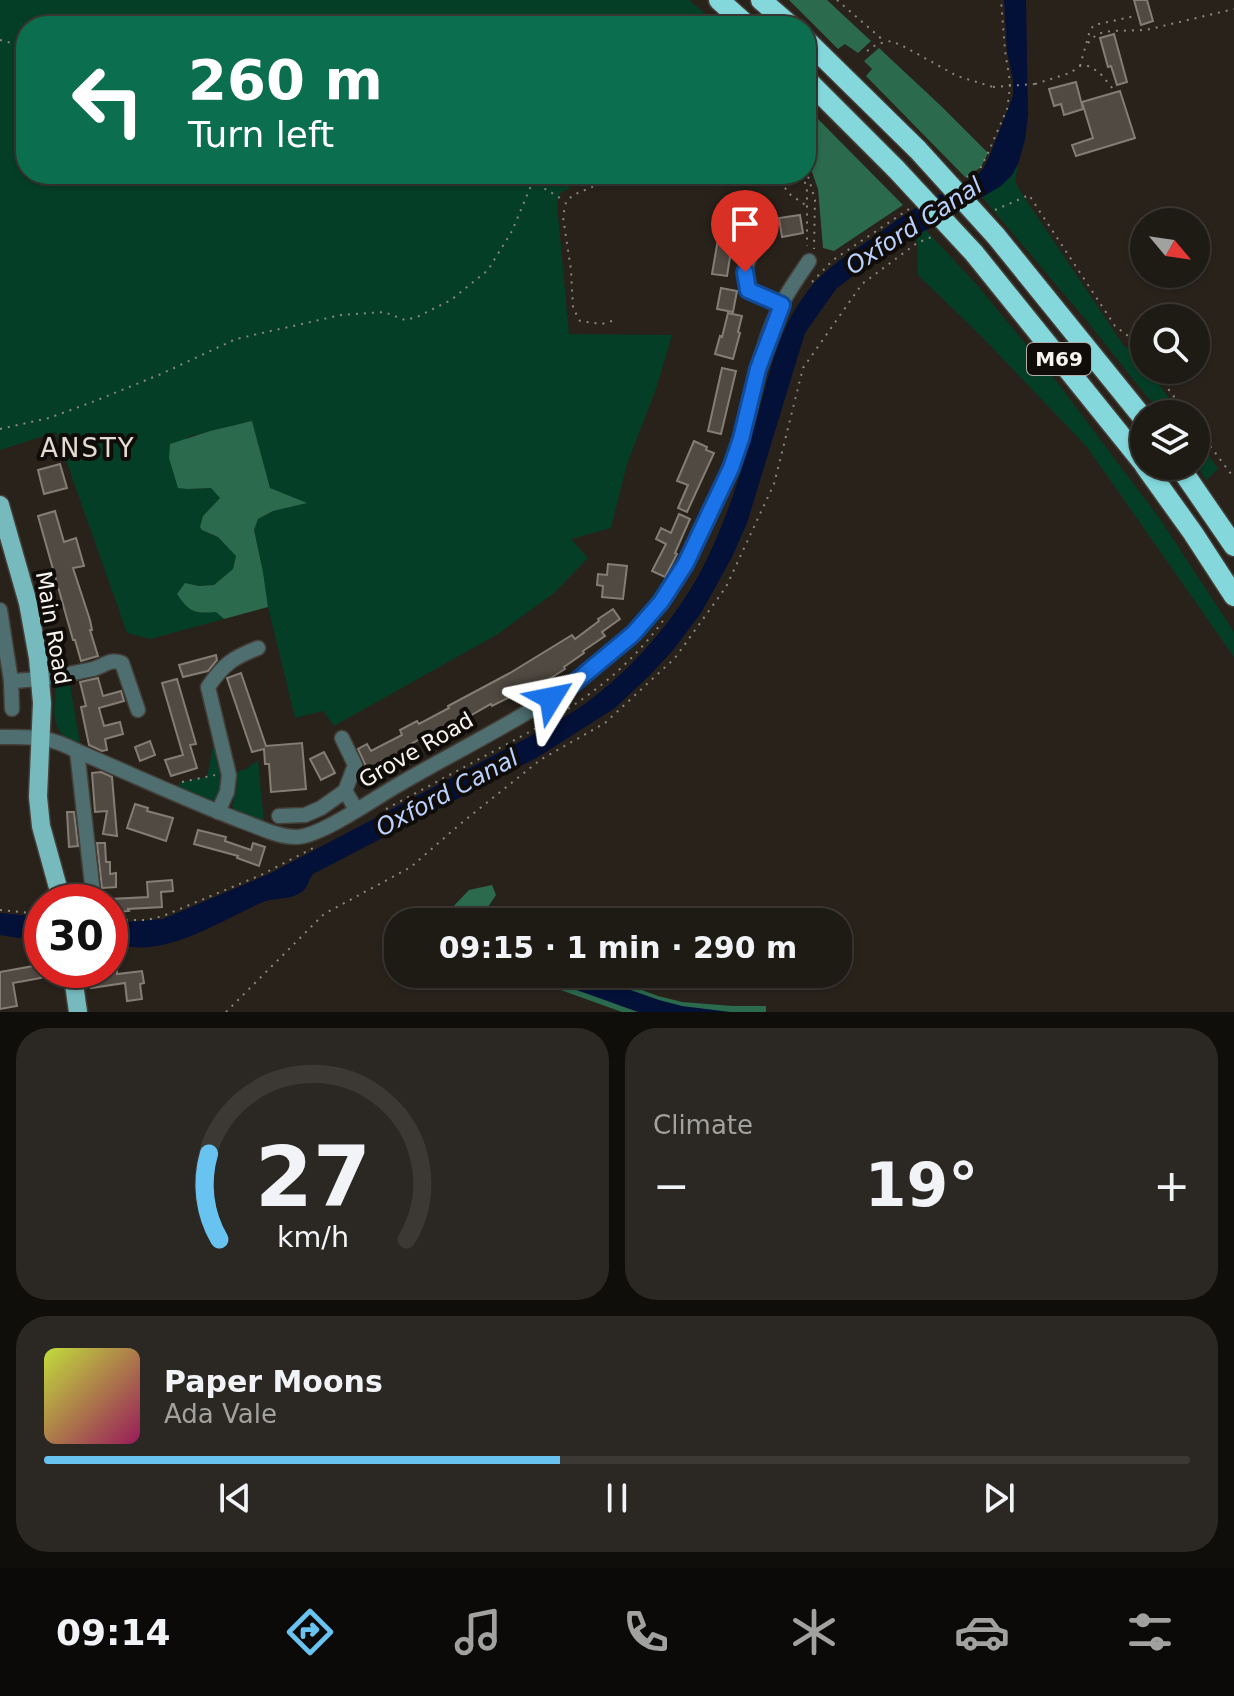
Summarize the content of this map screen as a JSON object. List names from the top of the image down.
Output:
{
  "streets": {
    "highway": ["M69"],
    "main road": ["Main Road"],
    "street": ["Grove Road"]
  },
  "crossings": [
    ["Main Road", "Grove Road"]
  ],
  "districts": ["ANSTY"],
  "water": ["Oxford Canal"],
  "north": "bottom right",
  "page": {
    "turn": ["260 m", "Turn left"],
    "limit": "30",
    "trip": "09:15 · 1 min · 290 m",
    "tile": "Climate",
    "heat": ["−", "19°", "+"],
    "song": ["Paper Moons", "Ada Vale"],
    "tabs": "09:14",
    "gauge": ["27", "km/h"]
  }
}
